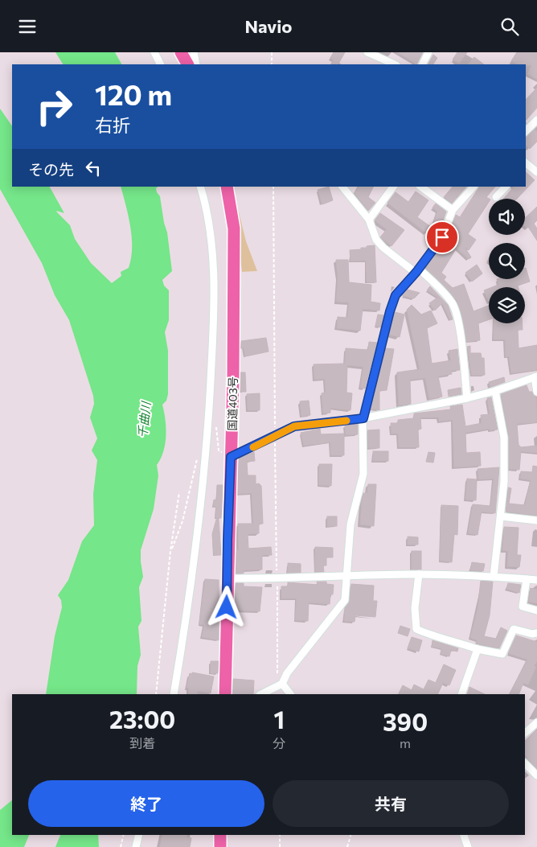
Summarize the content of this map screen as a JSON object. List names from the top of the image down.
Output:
{
  "streets": {
    "highway": ["国道403号"]
  },
  "water": ["千曲川"],
  "page": {
    "header": "Navio",
    "turn": ["120 m", "右折"],
    "then": "その先",
    "eta": [
      "23:00",
      "到着",
      "1",
      "分",
      "390",
      "m"
    ],
    "buttons": ["終了", "共有"]
  }
}
